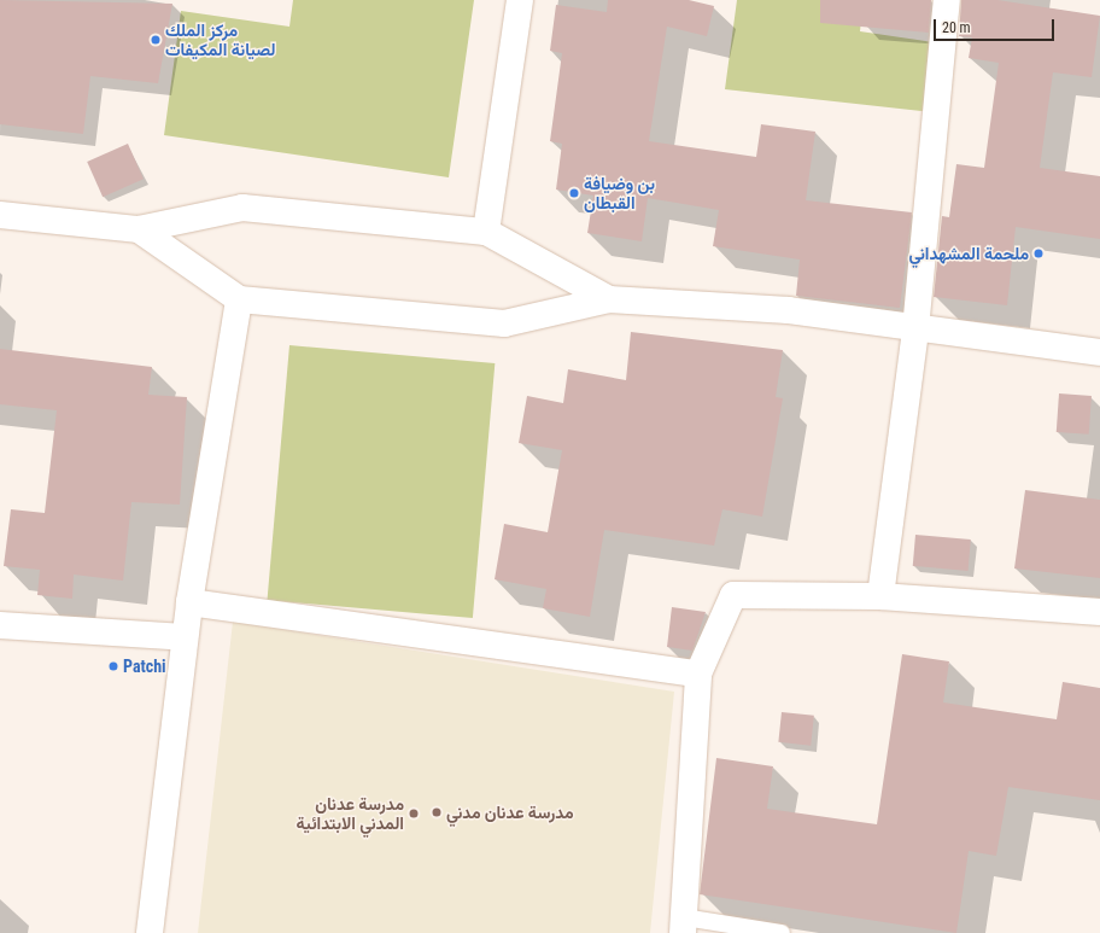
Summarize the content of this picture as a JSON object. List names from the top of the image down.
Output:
{
  "places": [
    "مركز الملك لصيانة المكيفات",
    "بن وضيافة القبطان",
    "ملحمة المشهداني",
    "Patchi",
    "مدرسة عدنان مدني",
    "مدرسة عدنان المدني الابتدائية"
  ],
  "scale_bar": "20 m"
}
